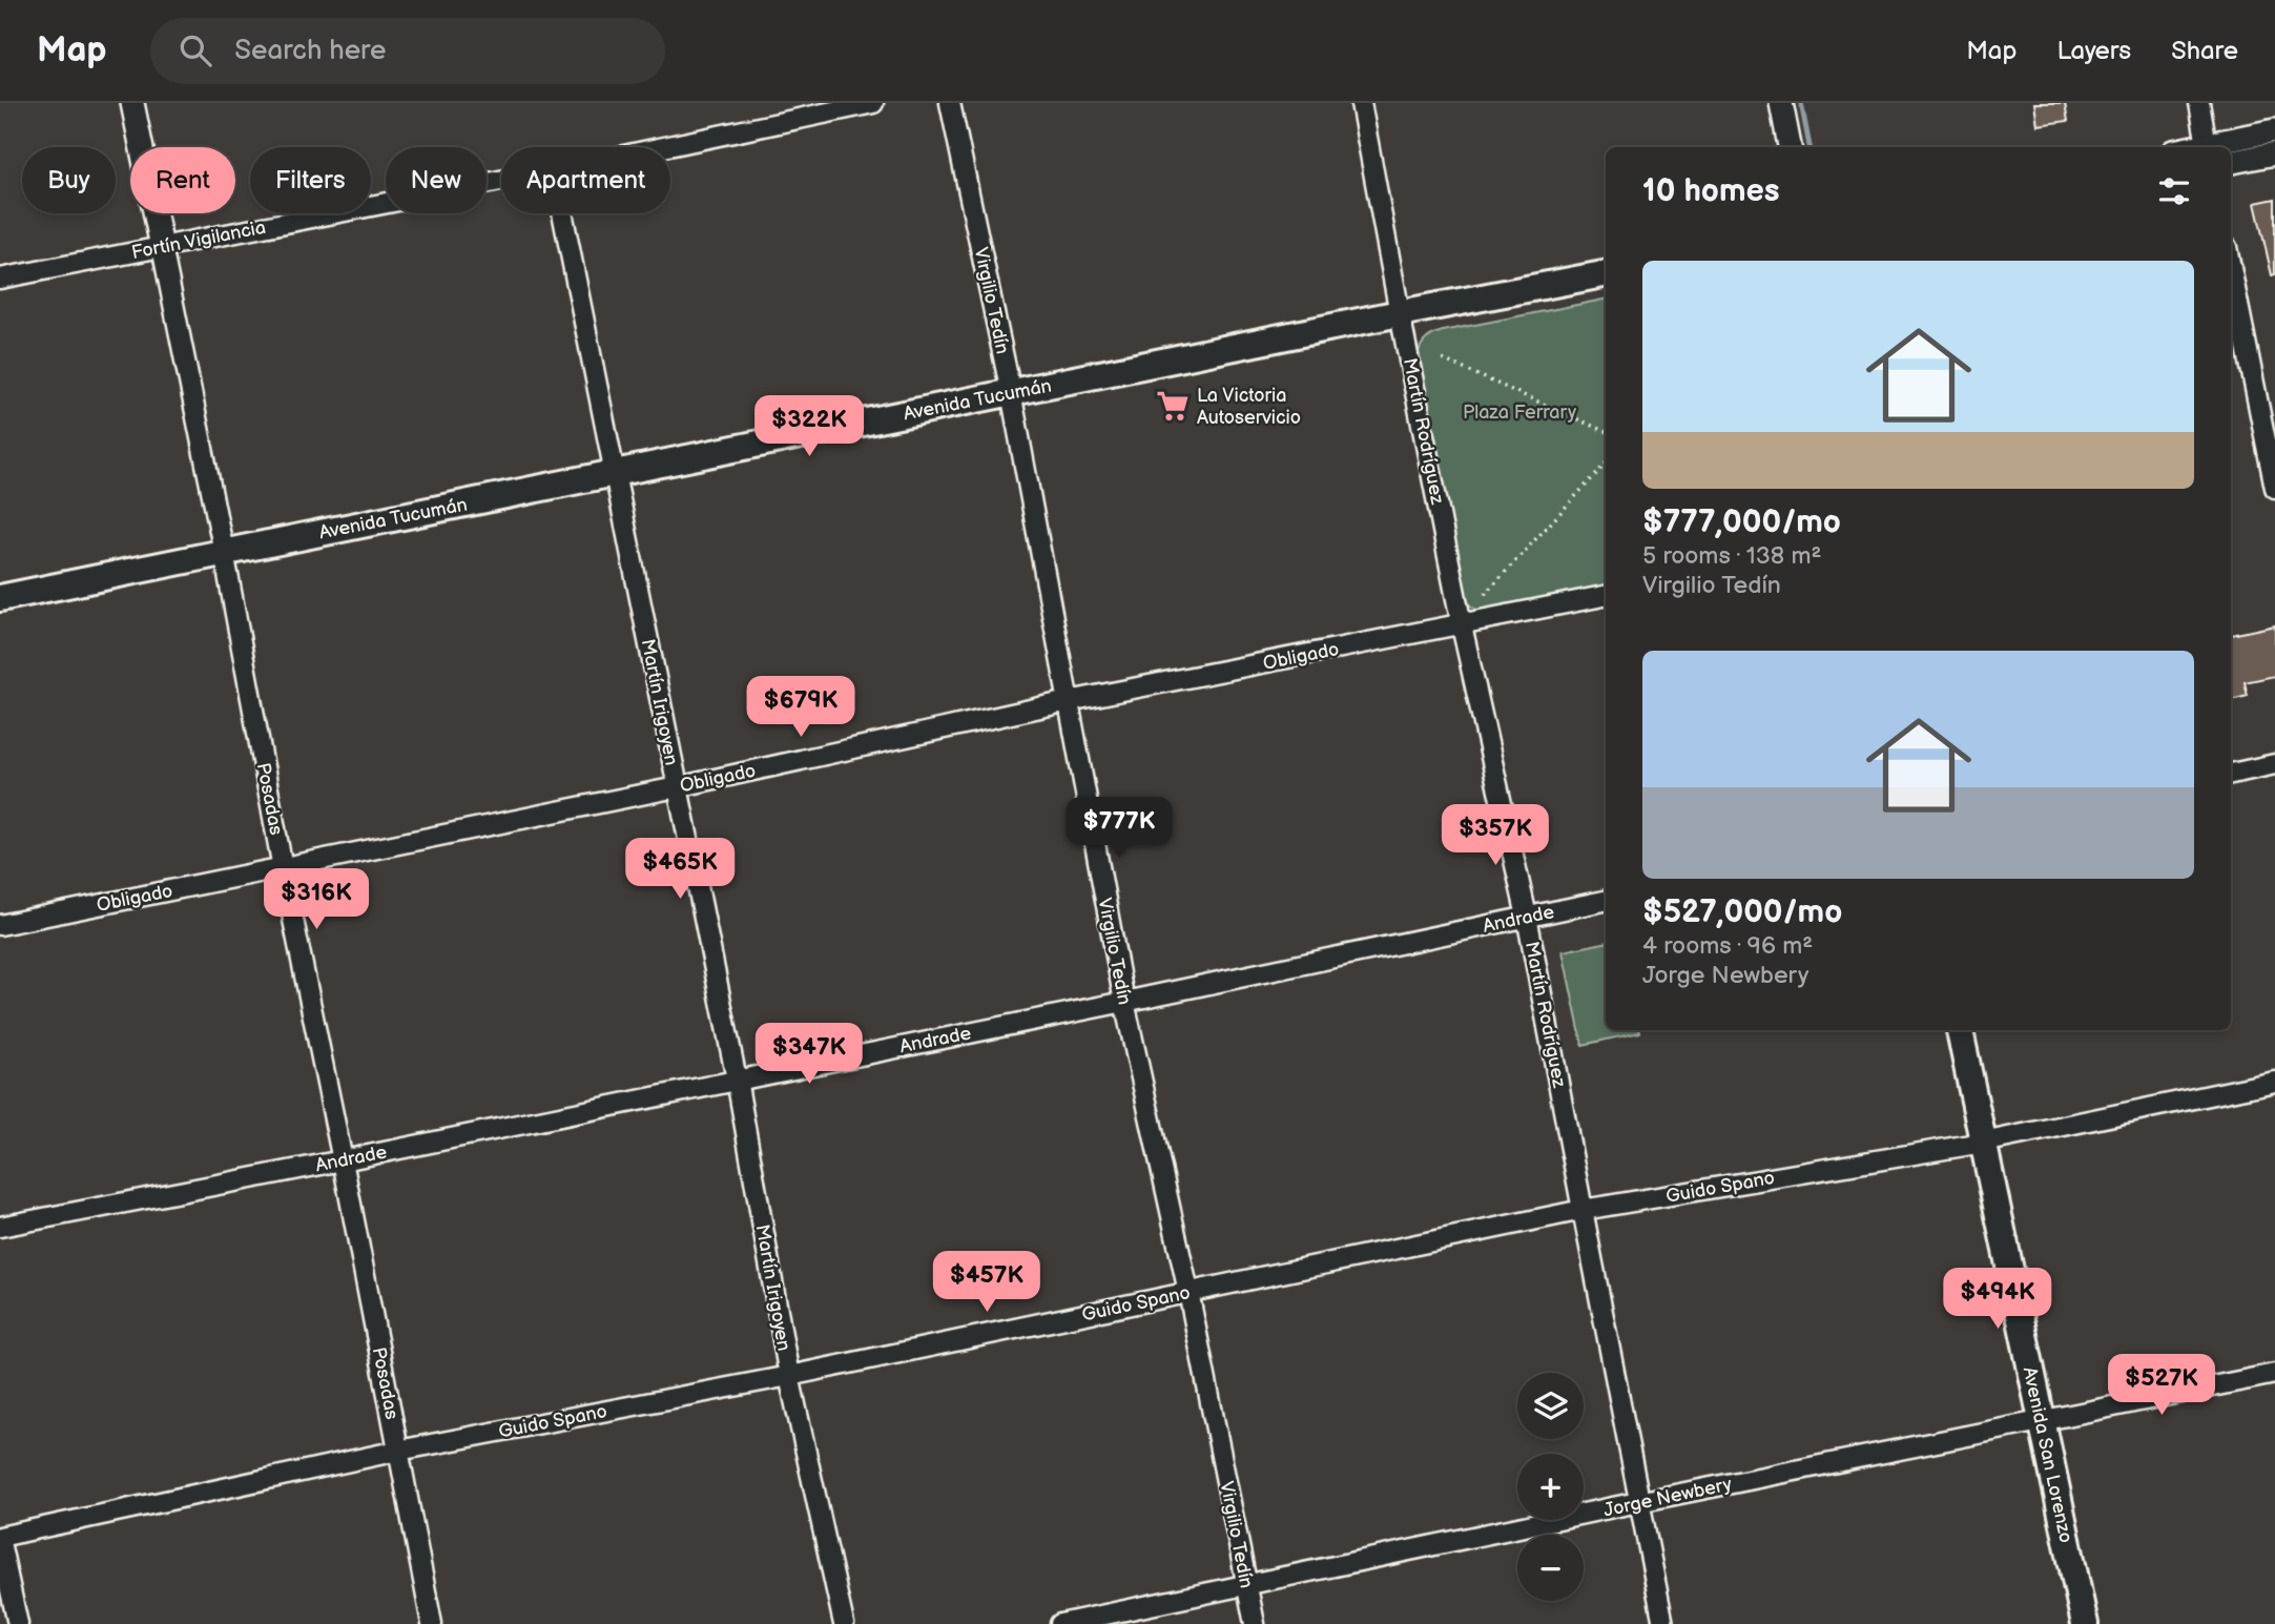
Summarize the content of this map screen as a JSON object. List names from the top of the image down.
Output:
{
  "streets": {
    "main road": ["Avenida Tucumán", "Avenida San Lorenzo"],
    "street": [
      "Fortín Vigilancia",
      "Virgilio Tedín",
      "Martín Rodríguez",
      "Obligado",
      "Martín Irigoyen",
      "Posadas",
      "Andrade",
      "Guido Spano",
      "Jorge Newbery"
    ]
  },
  "crossings": [
    ["Fortín Vigilancia", "Posadas"],
    ["Virgilio Tedín", "Avenida Tucumán"],
    ["Virgilio Tedín", "Obligado"],
    ["Virgilio Tedín", "Andrade"],
    ["Virgilio Tedín", "Guido Spano"],
    ["Virgilio Tedín", "Jorge Newbery"],
    ["Avenida Tucumán", "Martín Rodríguez"],
    ["Avenida Tucumán", "Martín Irigoyen"],
    ["Avenida Tucumán", "Posadas"],
    ["Martín Rodríguez", "Obligado"],
    ["Martín Rodríguez", "Andrade"],
    ["Martín Rodríguez", "Guido Spano"],
    ["Martín Rodríguez", "Jorge Newbery"],
    ["Obligado", "Martín Irigoyen"],
    ["Obligado", "Posadas"],
    ["Martín Irigoyen", "Andrade"],
    ["Martín Irigoyen", "Guido Spano"],
    ["Posadas", "Andrade"],
    ["Posadas", "Guido Spano"],
    ["Guido Spano", "Avenida San Lorenzo"],
    ["Avenida San Lorenzo", "Jorge Newbery"]
  ],
  "parks": ["Plaza Ferrary"],
  "places": {
    "supermarket": ["La Victoria Autoservicio"]
  },
  "page": {
    "header": "Map",
    "search": "Search here",
    "nav": ["Map", "Layers", "Share"],
    "chip": [
      "Buy",
      "Rent",
      "Filters",
      "New",
      "Apartment"
    ],
    "heading": "10 homes",
    "list": [
      {
        "name": "$777,000/mo",
        "note": "5 rooms · 138 m² · Virgilio Tedín"
      },
      {
        "name": "$527,000/mo",
        "note": "4 rooms · 96 m² · Jorge Newbery"
      }
    ],
    "price": [
      "$322K",
      "$679K",
      "$777K",
      "$357K",
      "$465K",
      "$316K",
      "$347K",
      "$457K",
      "$494K",
      "$527K"
    ],
    "map_buttons": ["+", "−"]
  }
}
